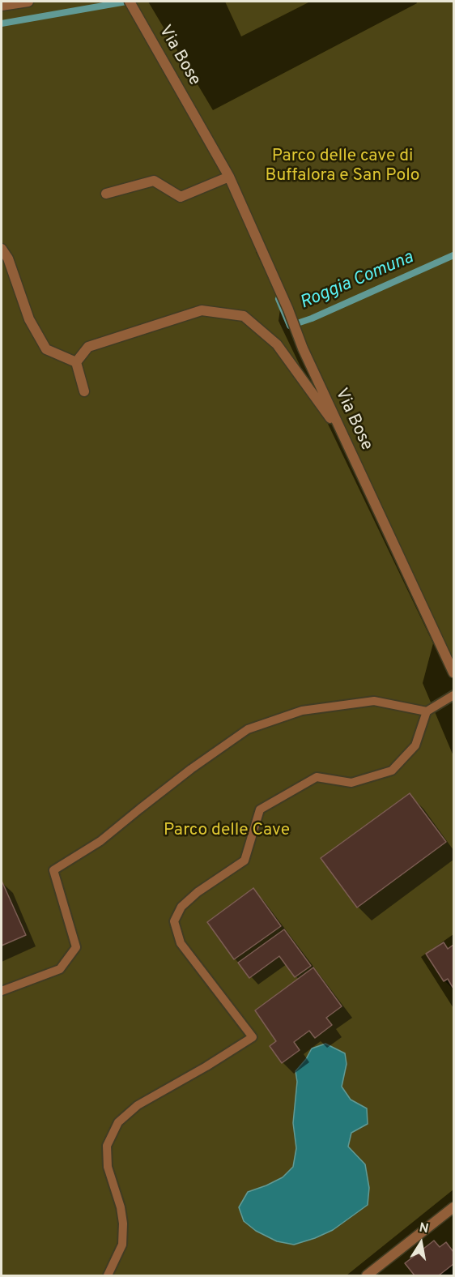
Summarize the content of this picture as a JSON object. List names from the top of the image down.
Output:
{
  "streets": {
    "street": ["Via Bose"]
  },
  "water": ["Roggia Comuna"],
  "parks": ["Parco delle cave di Buffalora e San Polo", "Parco delle Cave"],
  "north": "top"
}
